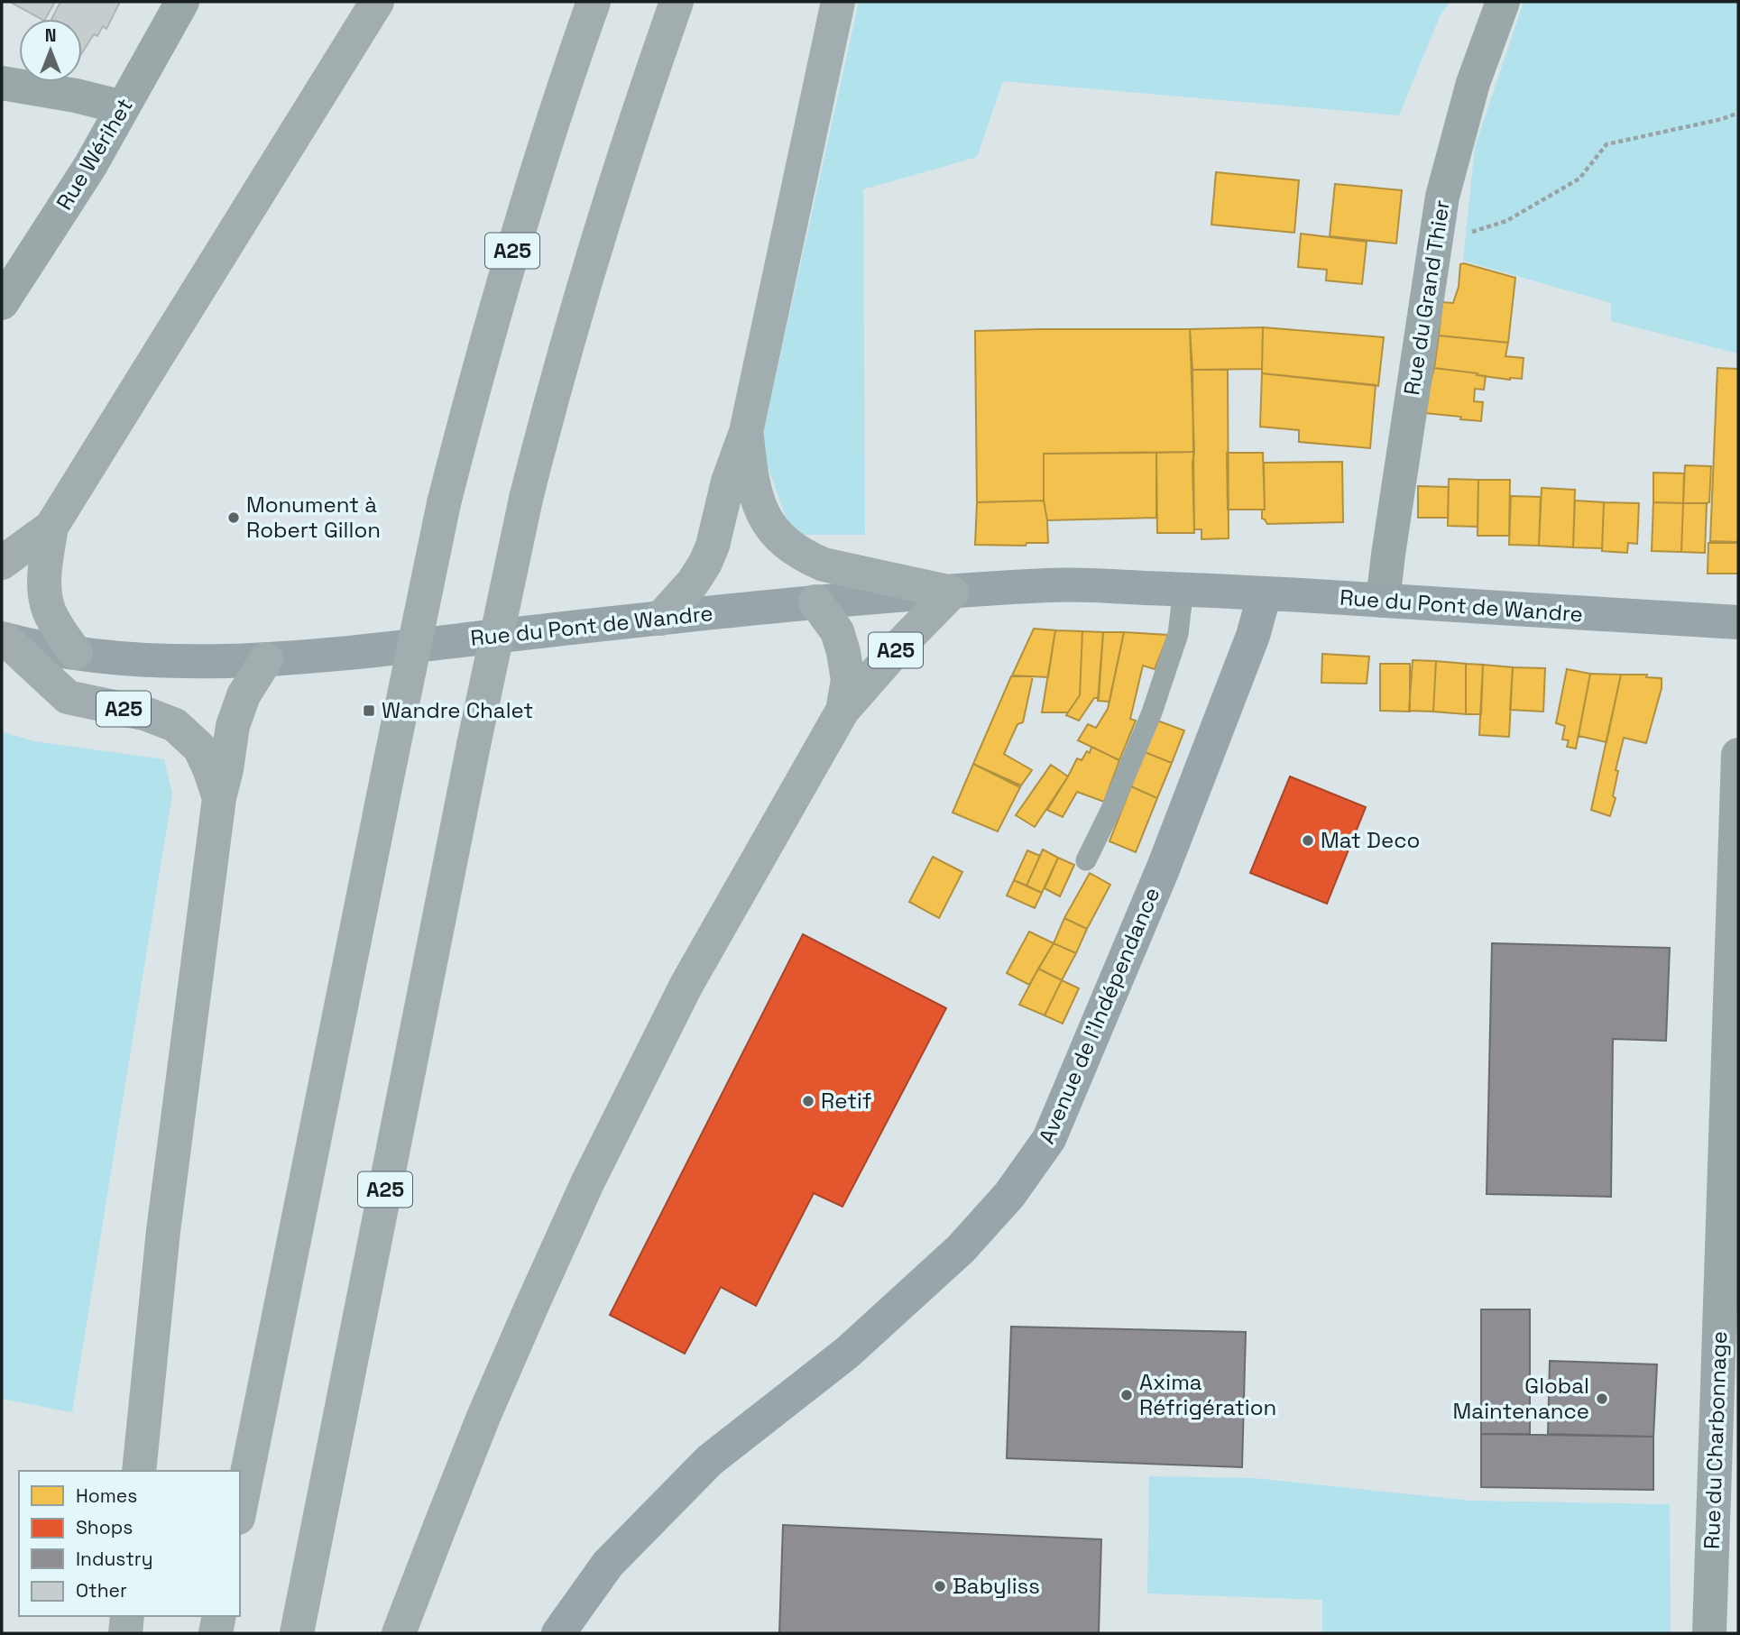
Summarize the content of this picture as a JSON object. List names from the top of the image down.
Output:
{
  "streets": {
    "highway": ["A25"],
    "main road": ["Rue du Pont de Wandre", "Avenue de l'Indépendance"],
    "street": ["Rue Wérihet", "Rue du Grand Thier", "Rue du Charbonnage"]
  },
  "crossings": [
    ["A25", "Rue du Pont de Wandre"],
    ["Rue du Grand Thier", "Rue du Pont de Wandre"],
    ["Rue du Pont de Wandre", "Avenue de l'Indépendance"]
  ],
  "places": {
    "other": [
      "Monument à Robert Gillon",
      "Mat Deco",
      "Retif",
      "Axima Réfrigération",
      "Global Maintenance",
      "Babyliss"
    ],
    "transit": ["Wandre Chalet"]
  },
  "legend": [
    "Homes",
    "Shops",
    "Industry",
    "Other"
  ],
  "north": "top"
}
